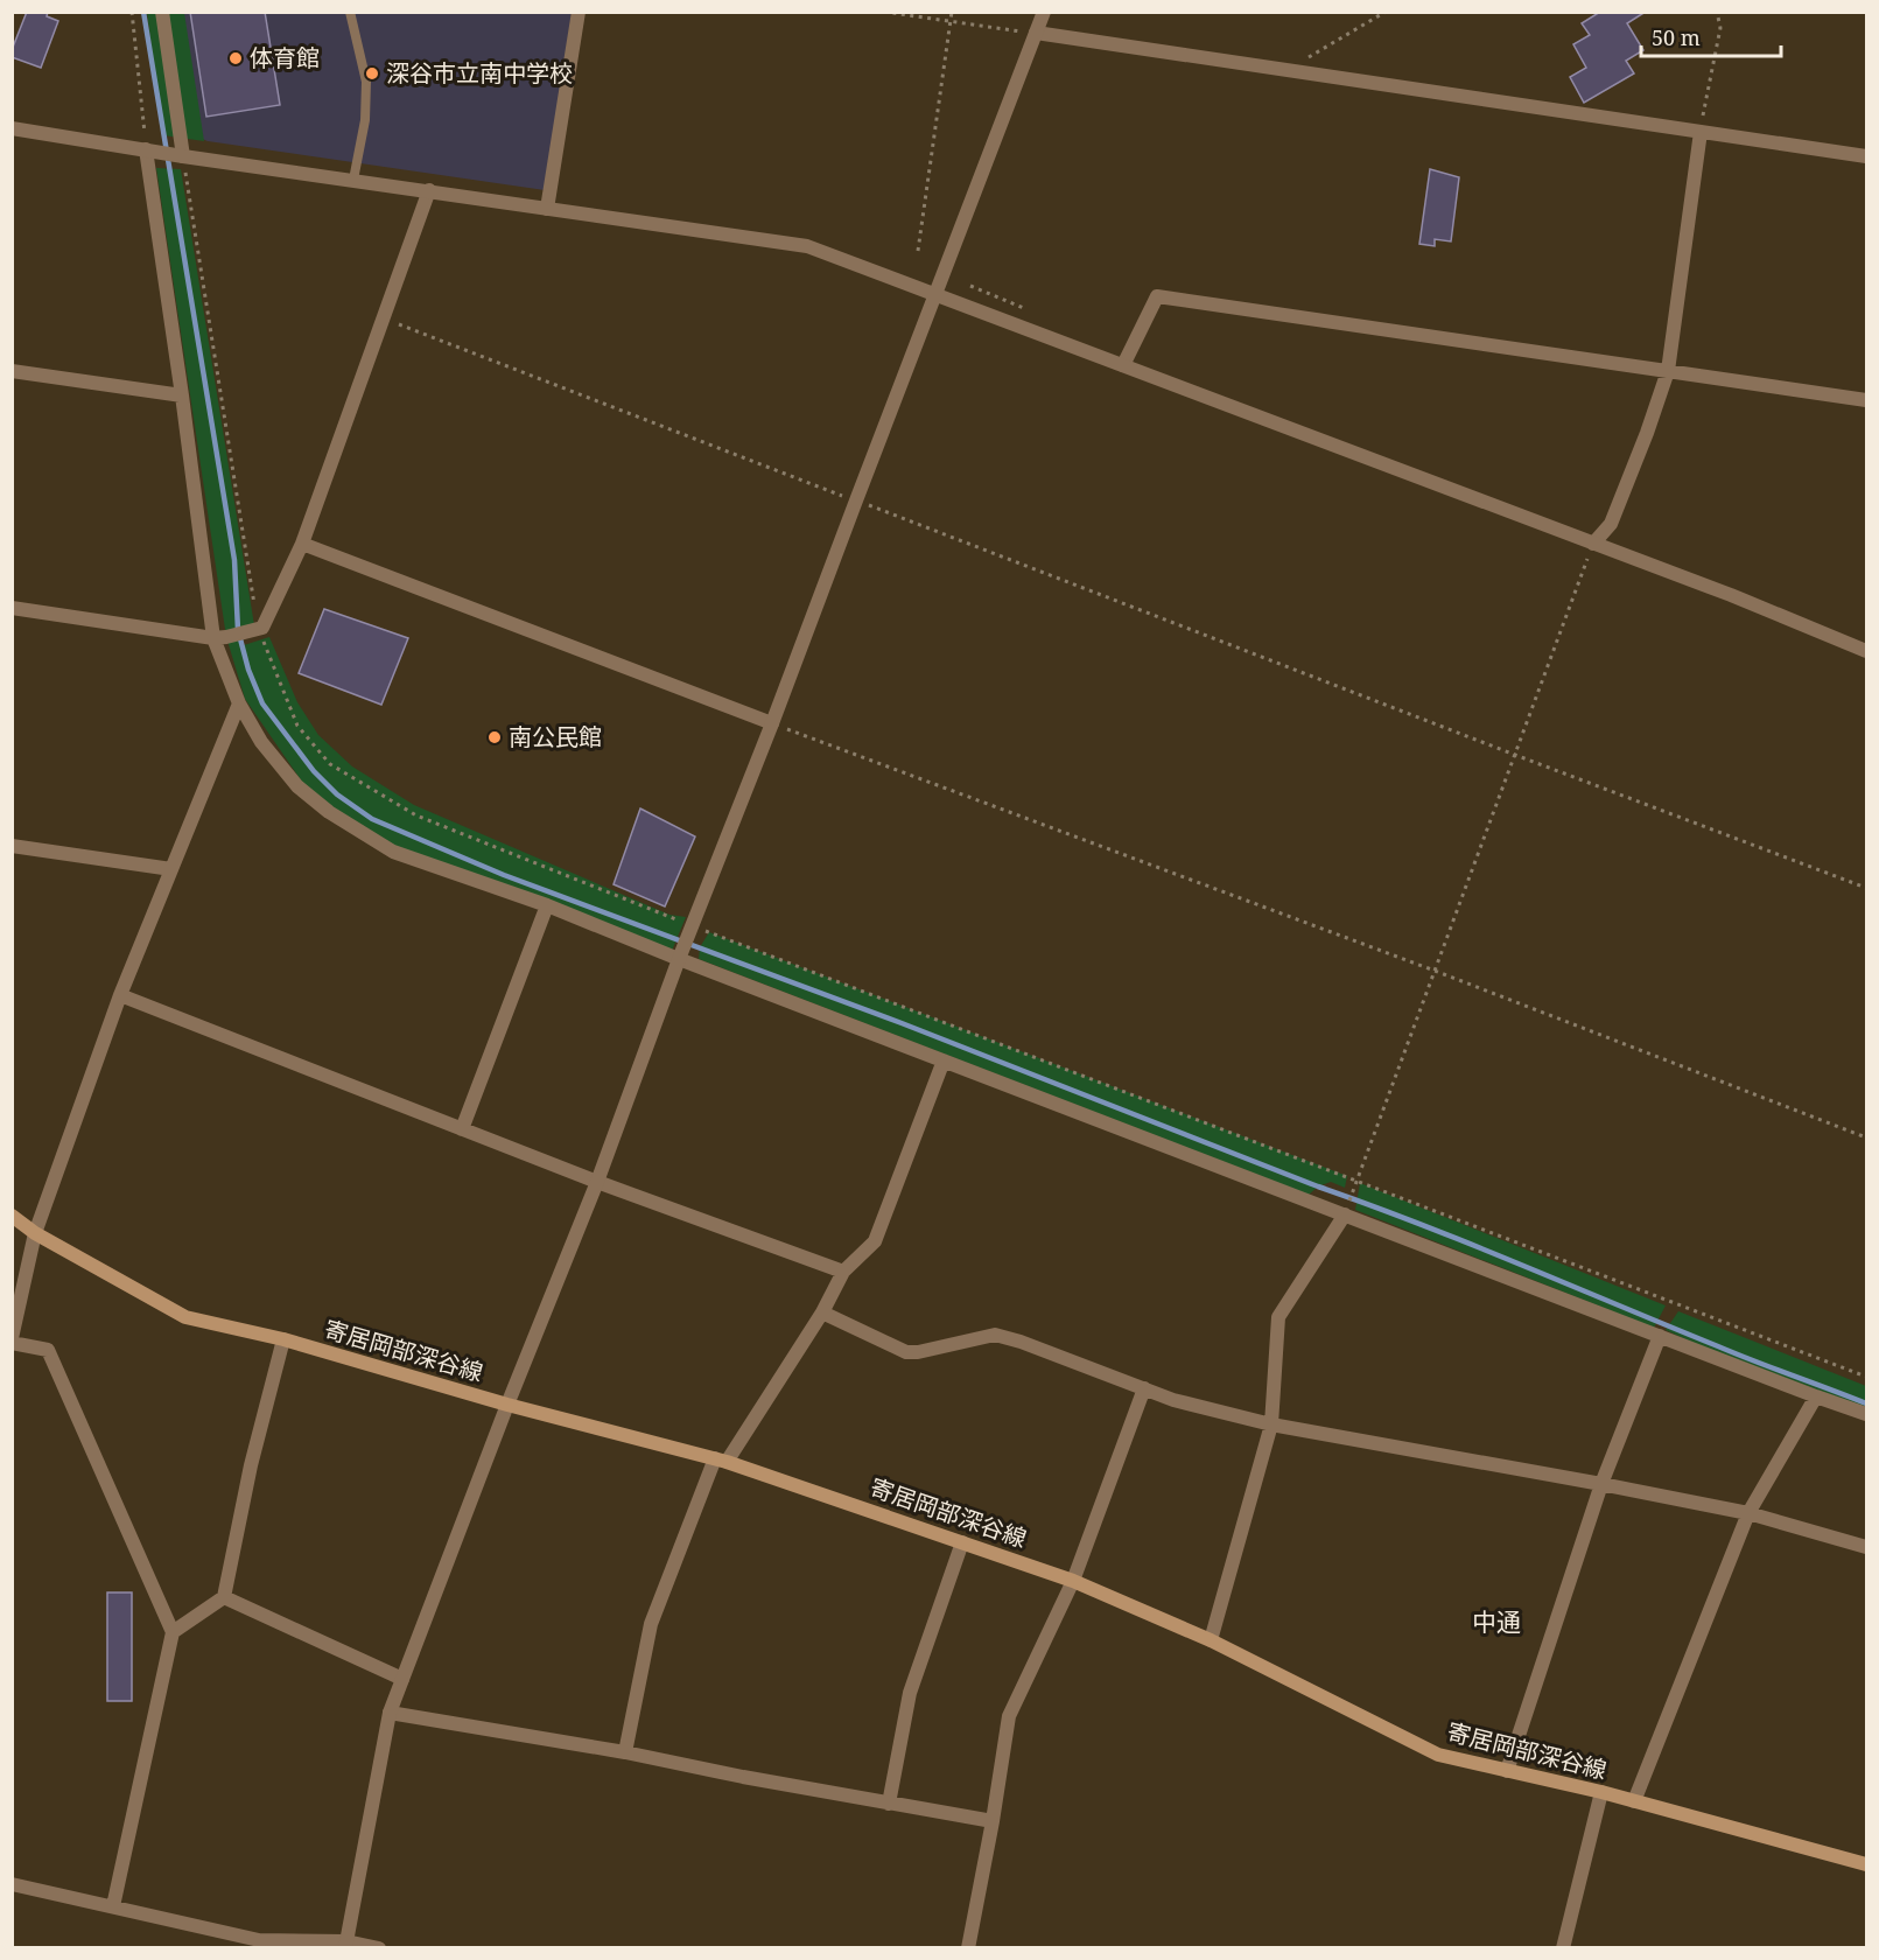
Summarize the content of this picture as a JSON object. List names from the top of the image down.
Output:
{
  "streets": {
    "main road": ["寄居岡部深谷線"]
  },
  "districts": ["中通"],
  "places": ["体育館", "深谷市立南中学校", "南公民館"],
  "scale_bar": "50 m"
}
